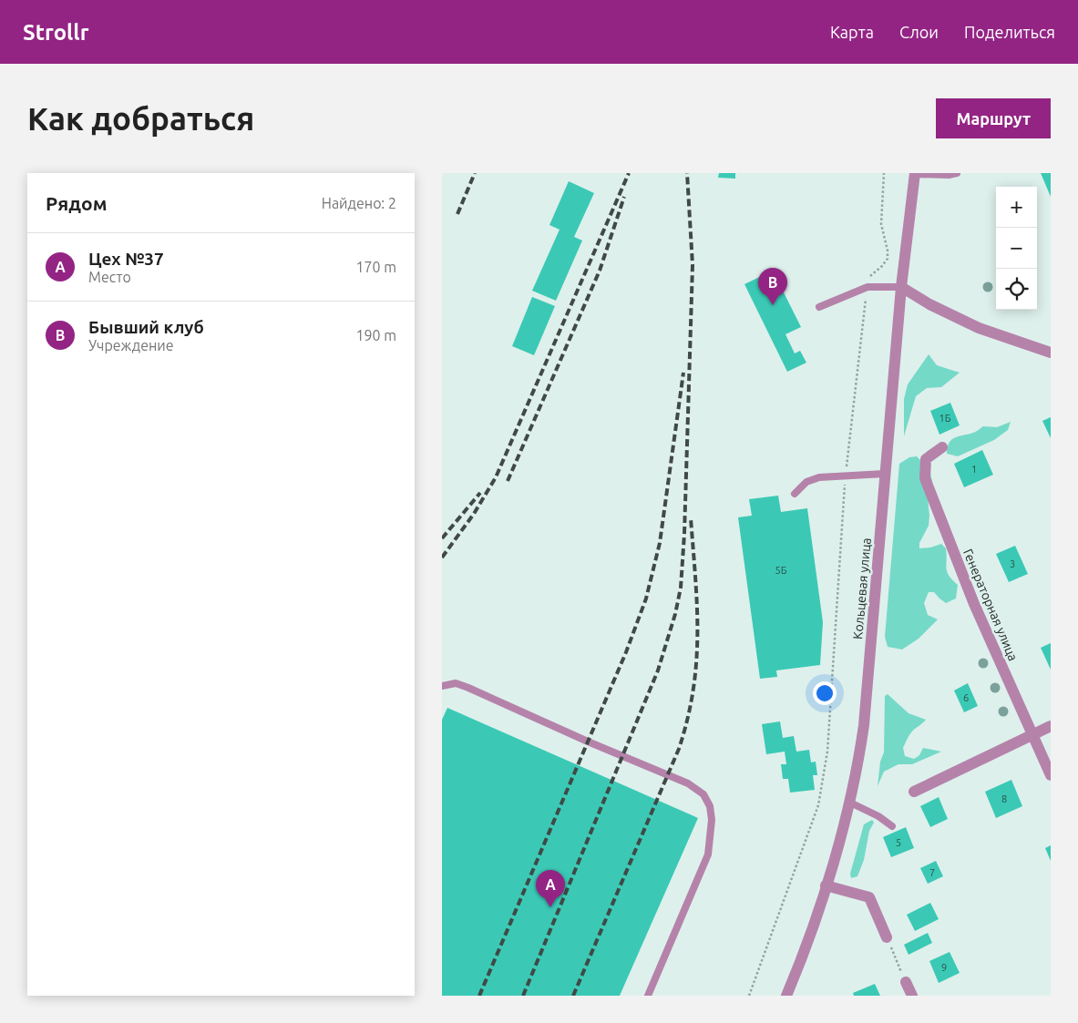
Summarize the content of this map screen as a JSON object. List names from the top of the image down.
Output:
{
  "streets": {
    "street": ["Кольцевая улица", "Генераторная улица"]
  },
  "house_numbers": [
    "1Б",
    "1",
    "3",
    "5Б",
    "6",
    "8",
    "5",
    "7",
    "9"
  ],
  "page": {
    "header": "Strollr",
    "nav": ["Карта", "Слои", "Поделиться"],
    "buttons": "Маршрут",
    "title": "Как добраться",
    "heading": ["Рядом", "Найдено: 2"],
    "map_buttons": ["+", "−"],
    "list": [
      {
        "mark": "A",
        "name": "Цех №37",
        "note": "Место",
        "value": "170 m"
      },
      {
        "mark": "B",
        "name": "Бывший клуб",
        "note": "Учреждение",
        "value": "190 m"
      }
    ],
    "pins": ["B", "A"]
  }
}
